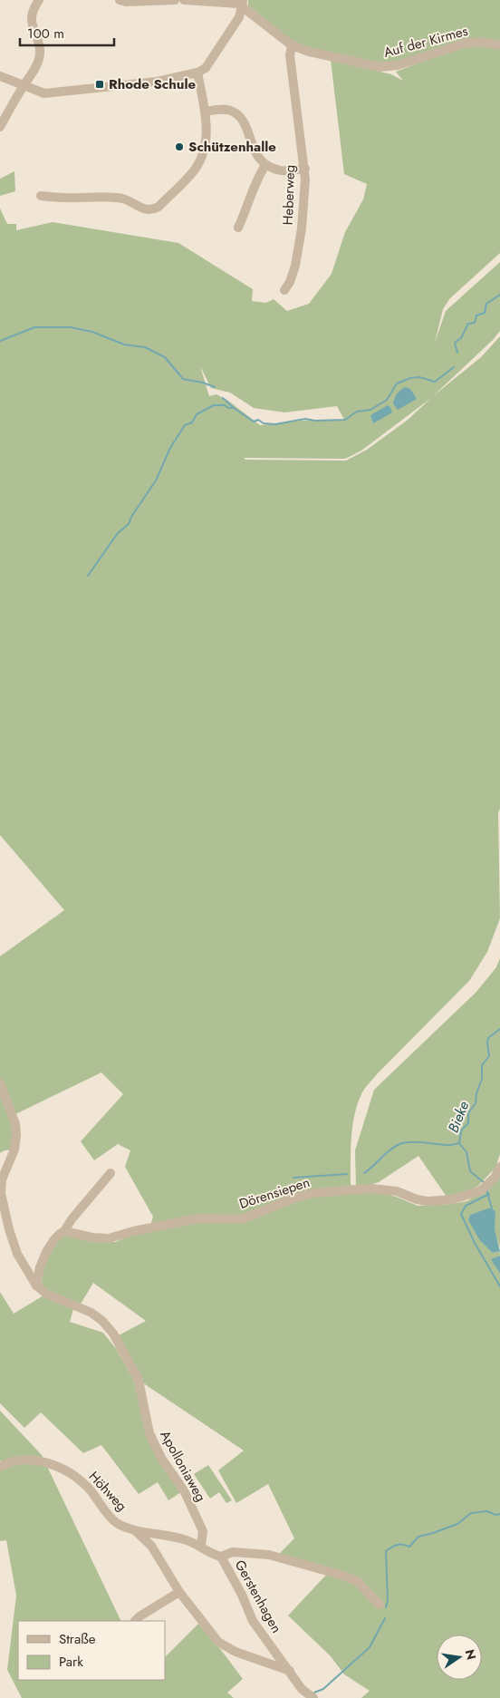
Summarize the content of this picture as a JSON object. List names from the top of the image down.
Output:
{
  "streets": {
    "street": [
      "Auf der Kirmes",
      "Heberweg",
      "Dörensiepen",
      "Apolloniaweg",
      "Höhweg",
      "Gerstenhagen"
    ]
  },
  "crossings": [
    ["Auf der Kirmes", "Heberweg"],
    ["Apolloniaweg", "Höhweg"],
    ["Höhweg", "Gerstenhagen"]
  ],
  "water": ["Bieke"],
  "places": {
    "transit": ["Rhode Schule"],
    "other": ["Schützenhalle"]
  },
  "legend": ["Straße", "Park"],
  "scale_bar": "100 m",
  "north": "right"
}
